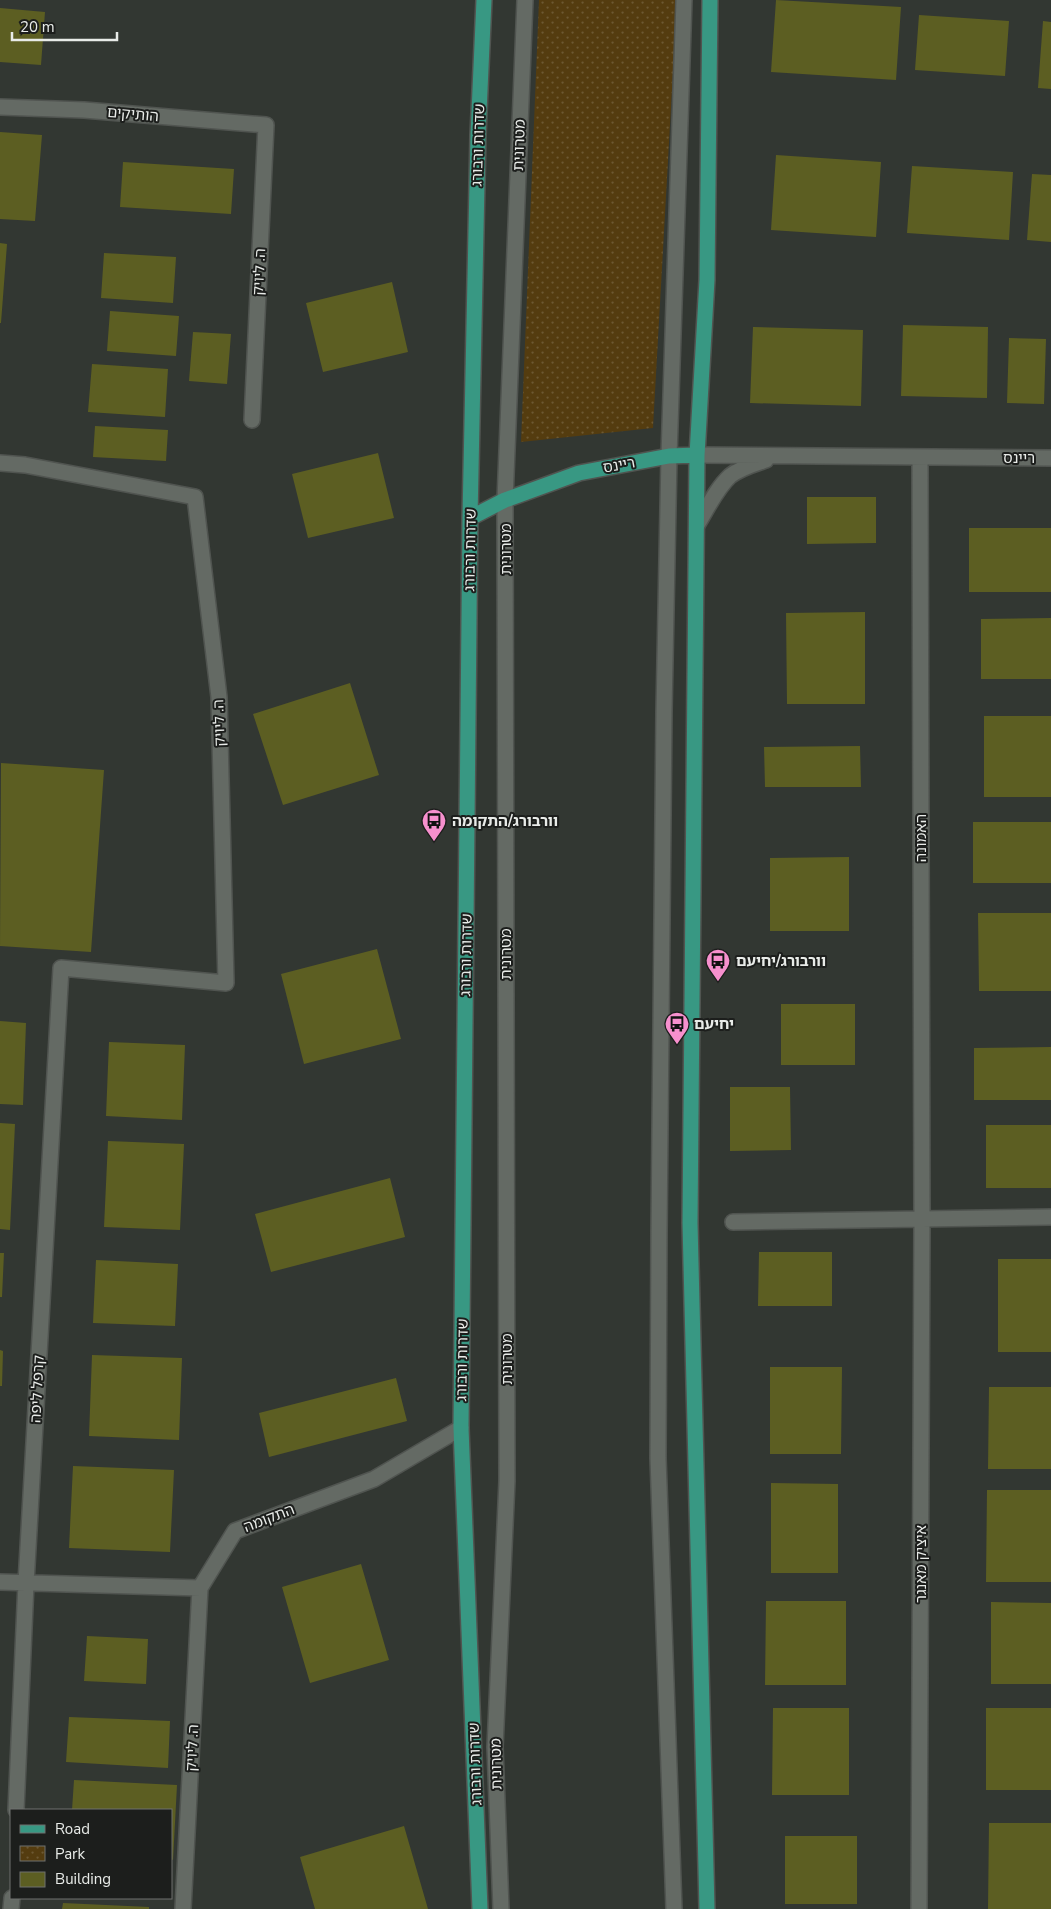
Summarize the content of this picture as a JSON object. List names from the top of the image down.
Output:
{
  "streets": {
    "main road": ["שדרות ורבורג", "ריינס"],
    "street": [
      "הותיקים",
      "מטרונית",
      "ה. ליויק",
      "האמונה",
      "קרפל ליפה",
      "התקומה",
      "איציק מאנגר"
    ]
  },
  "crossings": [
    ["הותיקים", "ה. ליויק"],
    ["שדרות ורבורג", "ריינס"],
    ["שדרות ורבורג", "התקומה"],
    ["מטרונית", "ריינס"],
    ["ה. ליויק", "קרפל ליפה"],
    ["ה. ליויק", "התקומה"],
    ["ריינס", "האמונה"],
    ["האמונה", "איציק מאנגר"]
  ],
  "places": {
    "bus stop": ["וורבורג/התקומה", "וורבורג/יחיעם", "יחיעם"]
  },
  "legend": ["Road", "Park", "Building"],
  "scale_bar": "20 m"
}
